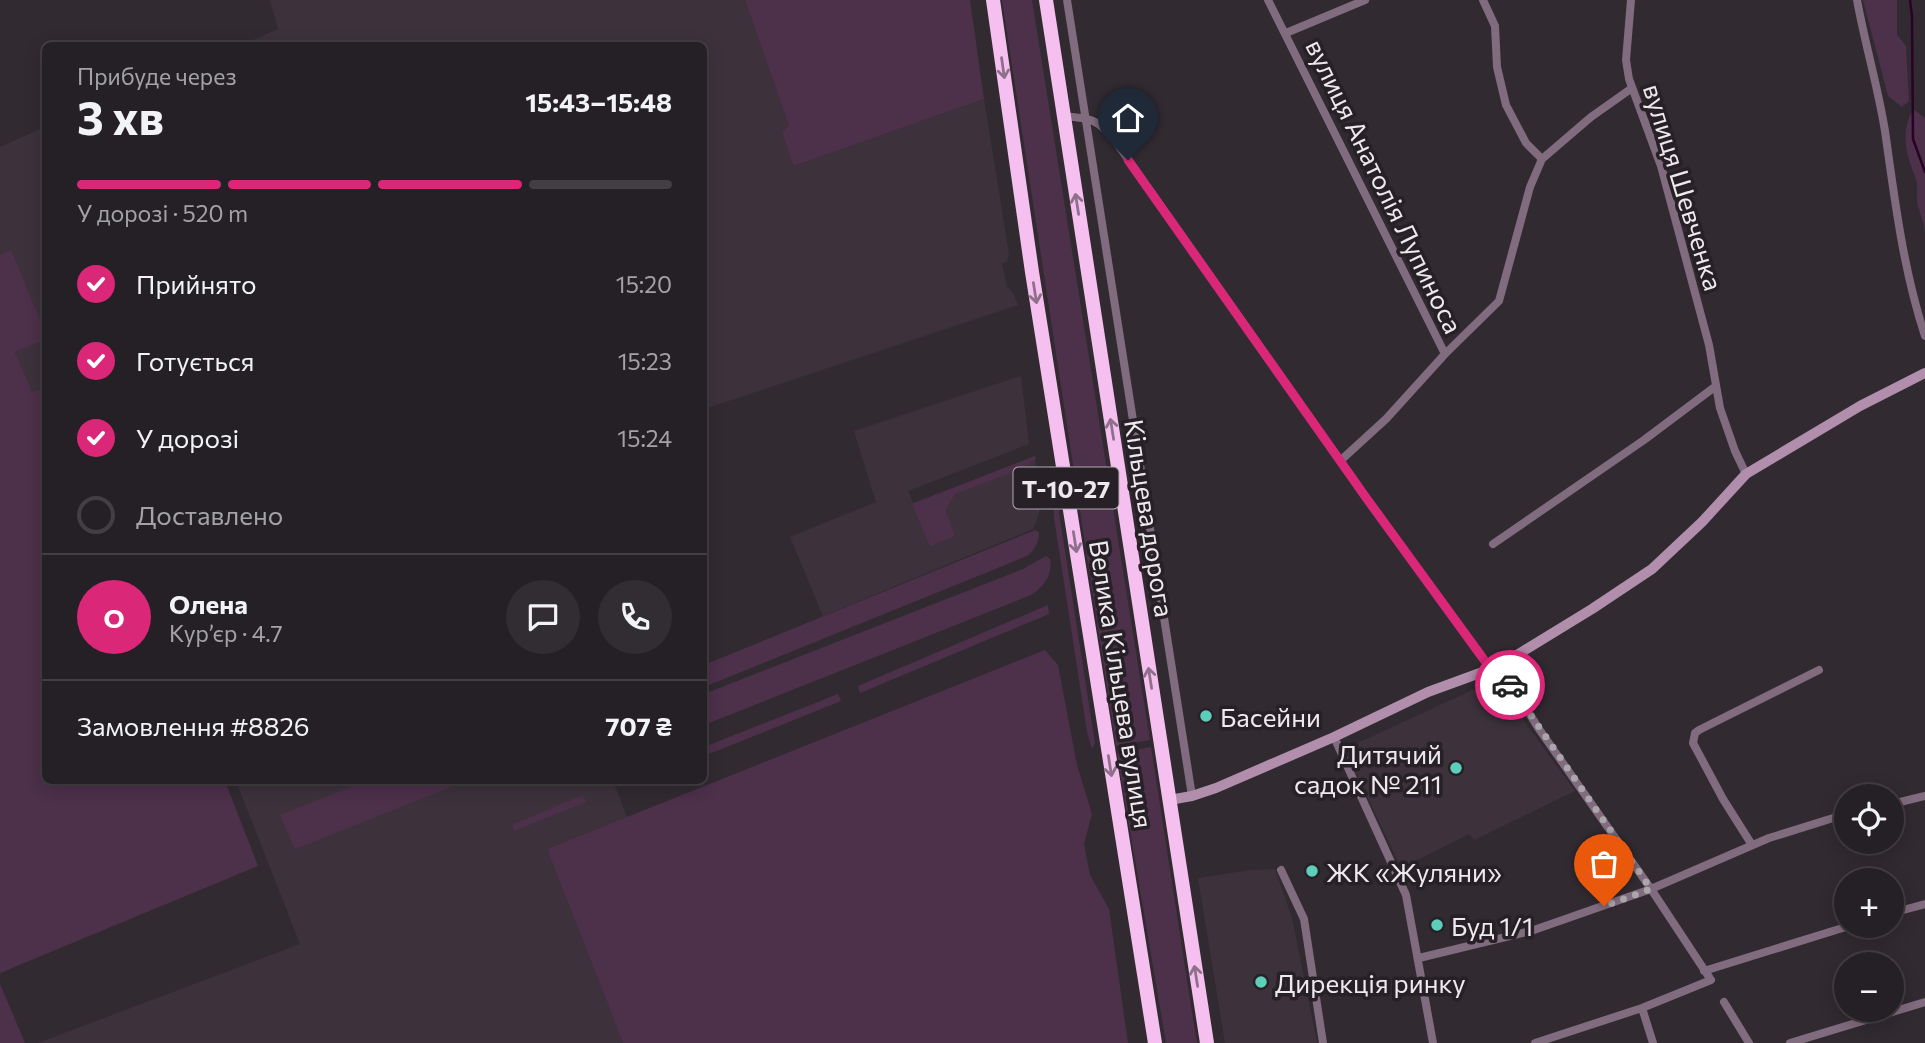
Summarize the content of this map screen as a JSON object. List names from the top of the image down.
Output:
{
  "streets": {
    "highway": ["Т-10-27", "Кільцева дорога", "Велика Кільцева вулиця"],
    "street": ["вулиця Анатолія Лупиноса", "вулиця Шевченка"]
  },
  "one_way": ["Кільцева дорога", "Велика Кільцева вулиця"],
  "places": [
    "Басейни",
    "Дитячий садок № 211",
    "ЖК «Жуляни»",
    "Буд 1/1",
    "Дирекція ринку"
  ],
  "page": {
    "heading": ["3 хв", "Прибуде через", "15:43–15:48"],
    "panel": [
      "Олена",
      "Кур’єр · 4.7",
      "Замовлення #8826",
      "707 ₴"
    ],
    "bar": "У дорозі · 520 m",
    "list": [
      ["Прийнято", "15:20"],
      ["Готується", "15:23"],
      ["У дорозі", "15:24"],
      "Доставлено"
    ],
    "round": "О",
    "map_buttons": ["+", "−"]
  }
}
